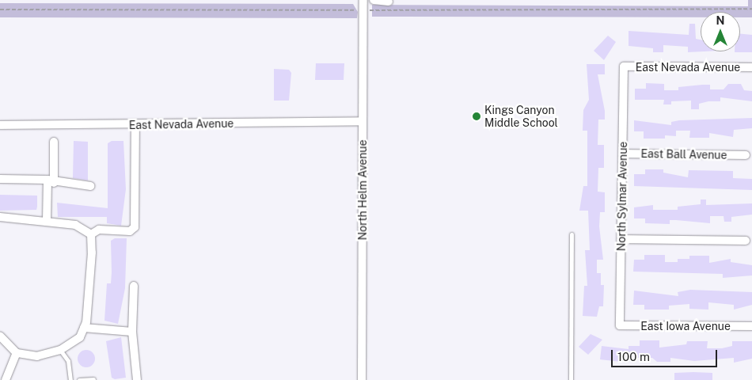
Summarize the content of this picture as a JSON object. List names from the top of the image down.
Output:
{
  "streets": {
    "street": [
      "East Nevada Avenue",
      "East Ball Avenue",
      "North Helm Avenue",
      "North Sylmar Avenue",
      "East Iowa Avenue"
    ]
  },
  "crossings": [
    ["East Nevada Avenue", "North Helm Avenue"],
    ["East Nevada Avenue", "North Sylmar Avenue"],
    ["East Ball Avenue", "North Sylmar Avenue"],
    ["North Sylmar Avenue", "East Iowa Avenue"]
  ],
  "places": ["Kings Canyon Middle School"],
  "scale_bar": "100 m",
  "north": "top"
}
